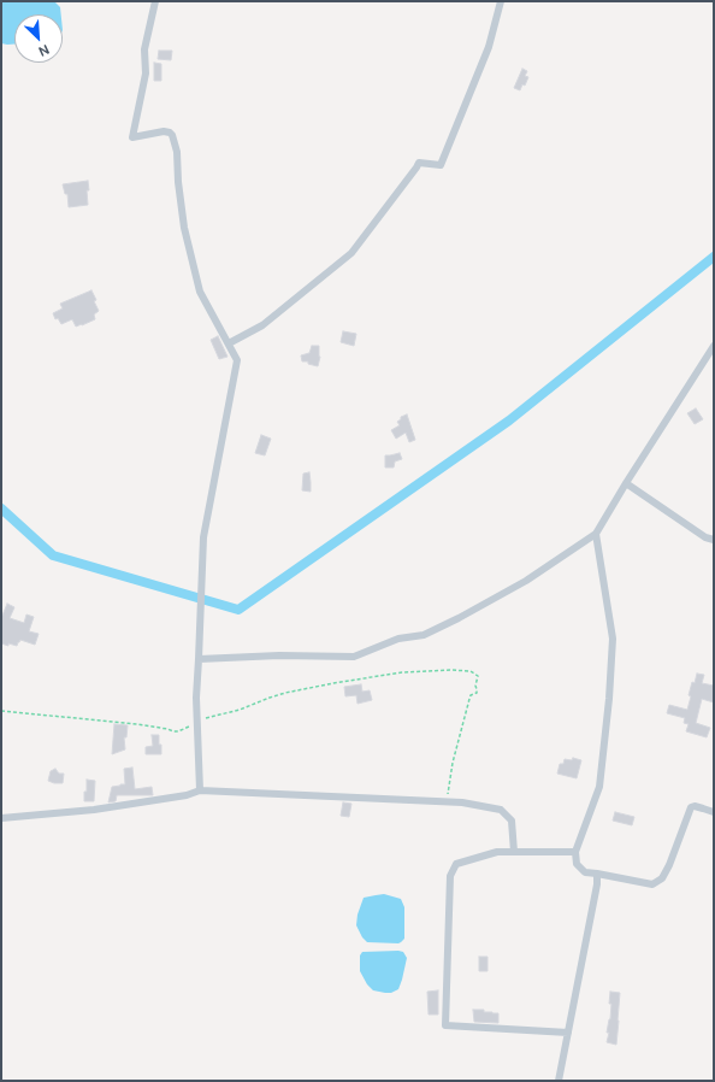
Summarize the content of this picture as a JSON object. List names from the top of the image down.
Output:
{
  "north": "bottom right"
}
